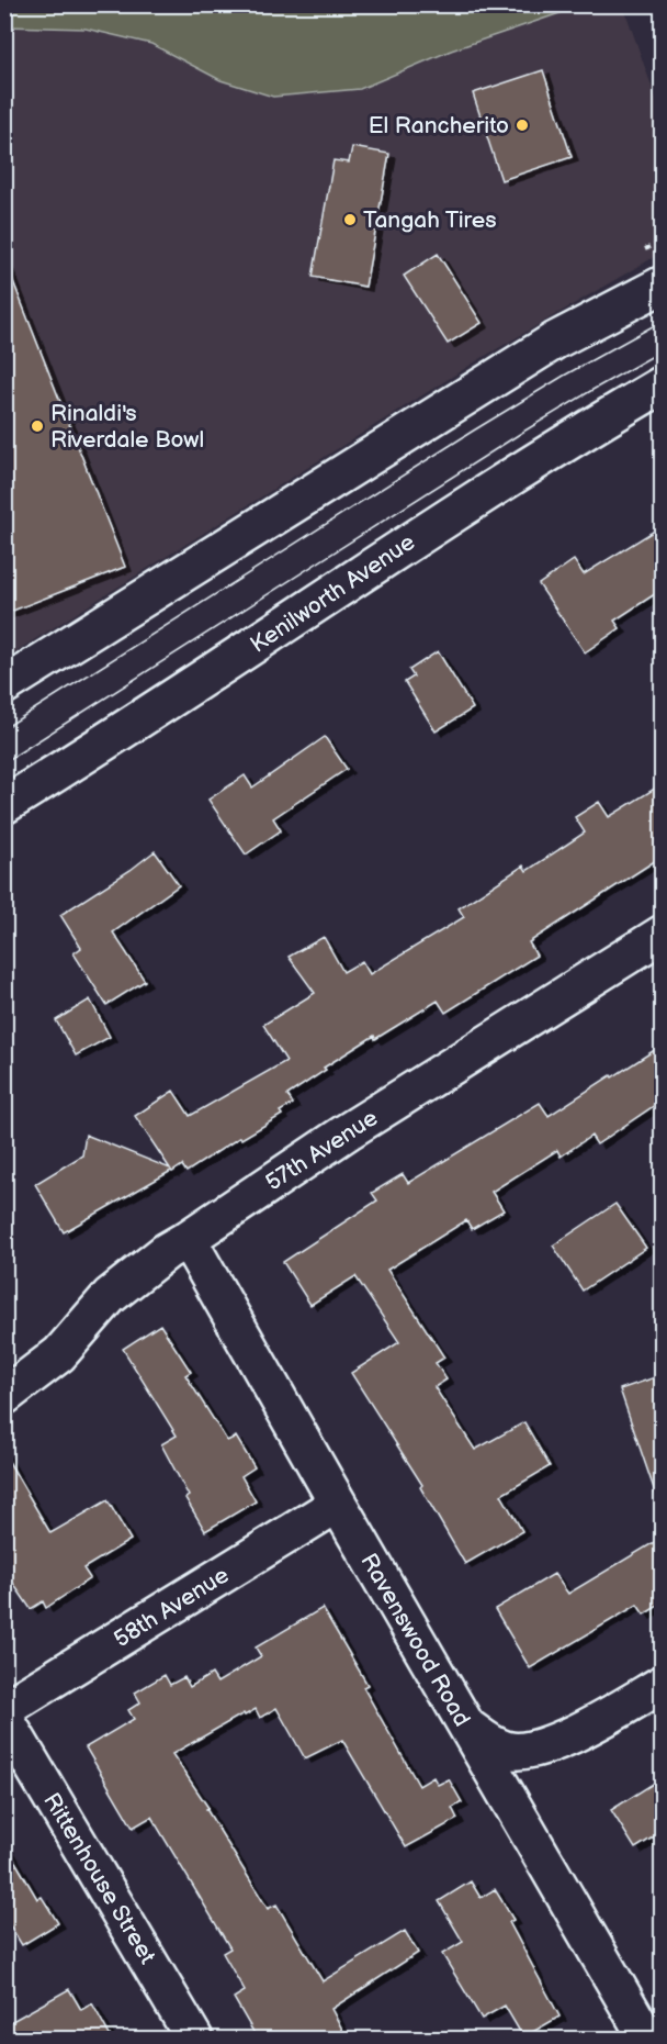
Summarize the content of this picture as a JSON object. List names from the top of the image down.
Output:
{
  "streets": {
    "street": [
      "Kenilworth Avenue",
      "57th Avenue",
      "58th Avenue",
      "Ravenswood Road",
      "Rittenhouse Street"
    ]
  },
  "crossings": [
    ["57th Avenue", "Ravenswood Road"],
    ["58th Avenue", "Ravenswood Road"]
  ],
  "places": ["El Rancherito", "Tangah Tires", "Rinaldi's Riverdale Bowl"]
}
